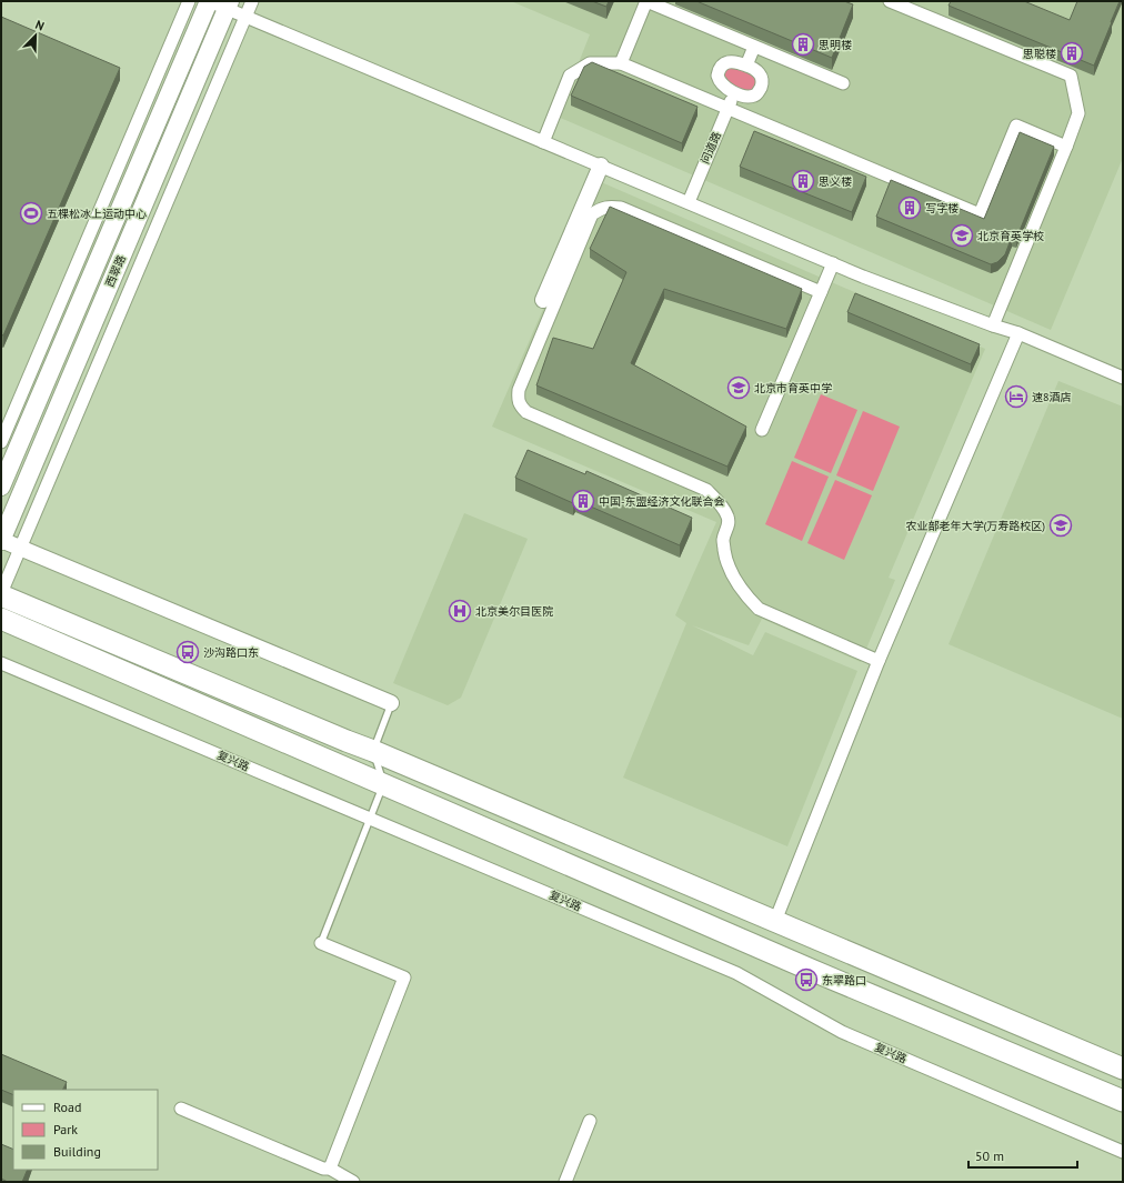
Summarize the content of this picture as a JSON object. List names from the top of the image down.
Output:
{
  "streets": {
    "main road": ["西翠路"],
    "street": ["问道路", "复兴路"]
  },
  "places": {
    "building": [
      "思明楼",
      "思聪楼",
      "思义楼",
      "写字楼",
      "中国-东盟经济文化联合会"
    ],
    "sports": ["五棵松冰上运动中心"],
    "school or university": ["北京育英学校", "北京市育英中学", "农业部老年大学(万寿路校区)"],
    "hotel": ["速8酒店"],
    "hospital": ["北京美尔目医院"],
    "bus stop": ["沙沟路口东", "东翠路口"]
  },
  "legend": ["Road", "Park", "Building"],
  "scale_bar": "50 m",
  "north": "top right"
}
